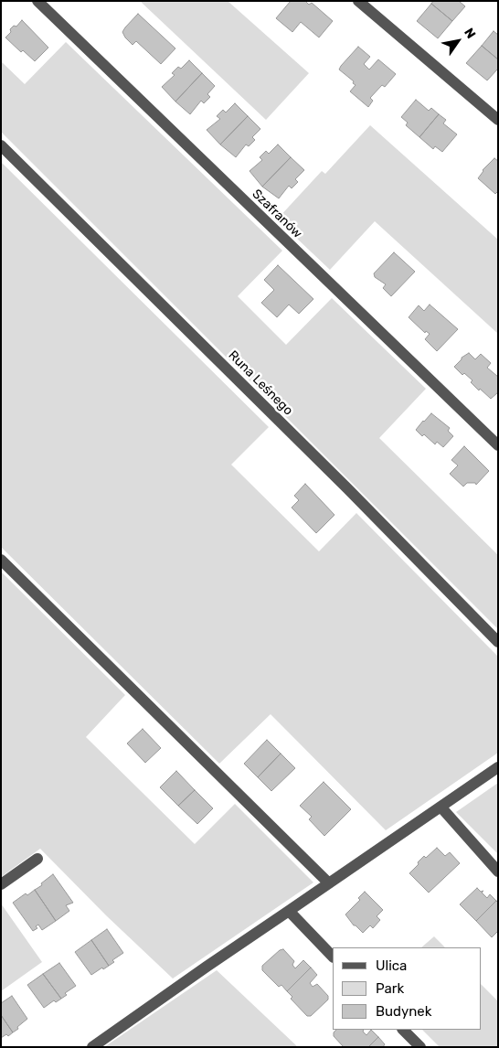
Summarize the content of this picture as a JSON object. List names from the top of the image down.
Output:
{
  "streets": {
    "street": ["Szafranów", "Runa Leśnego"]
  },
  "legend": ["Ulica", "Park", "Budynek"],
  "north": "top right"
}
